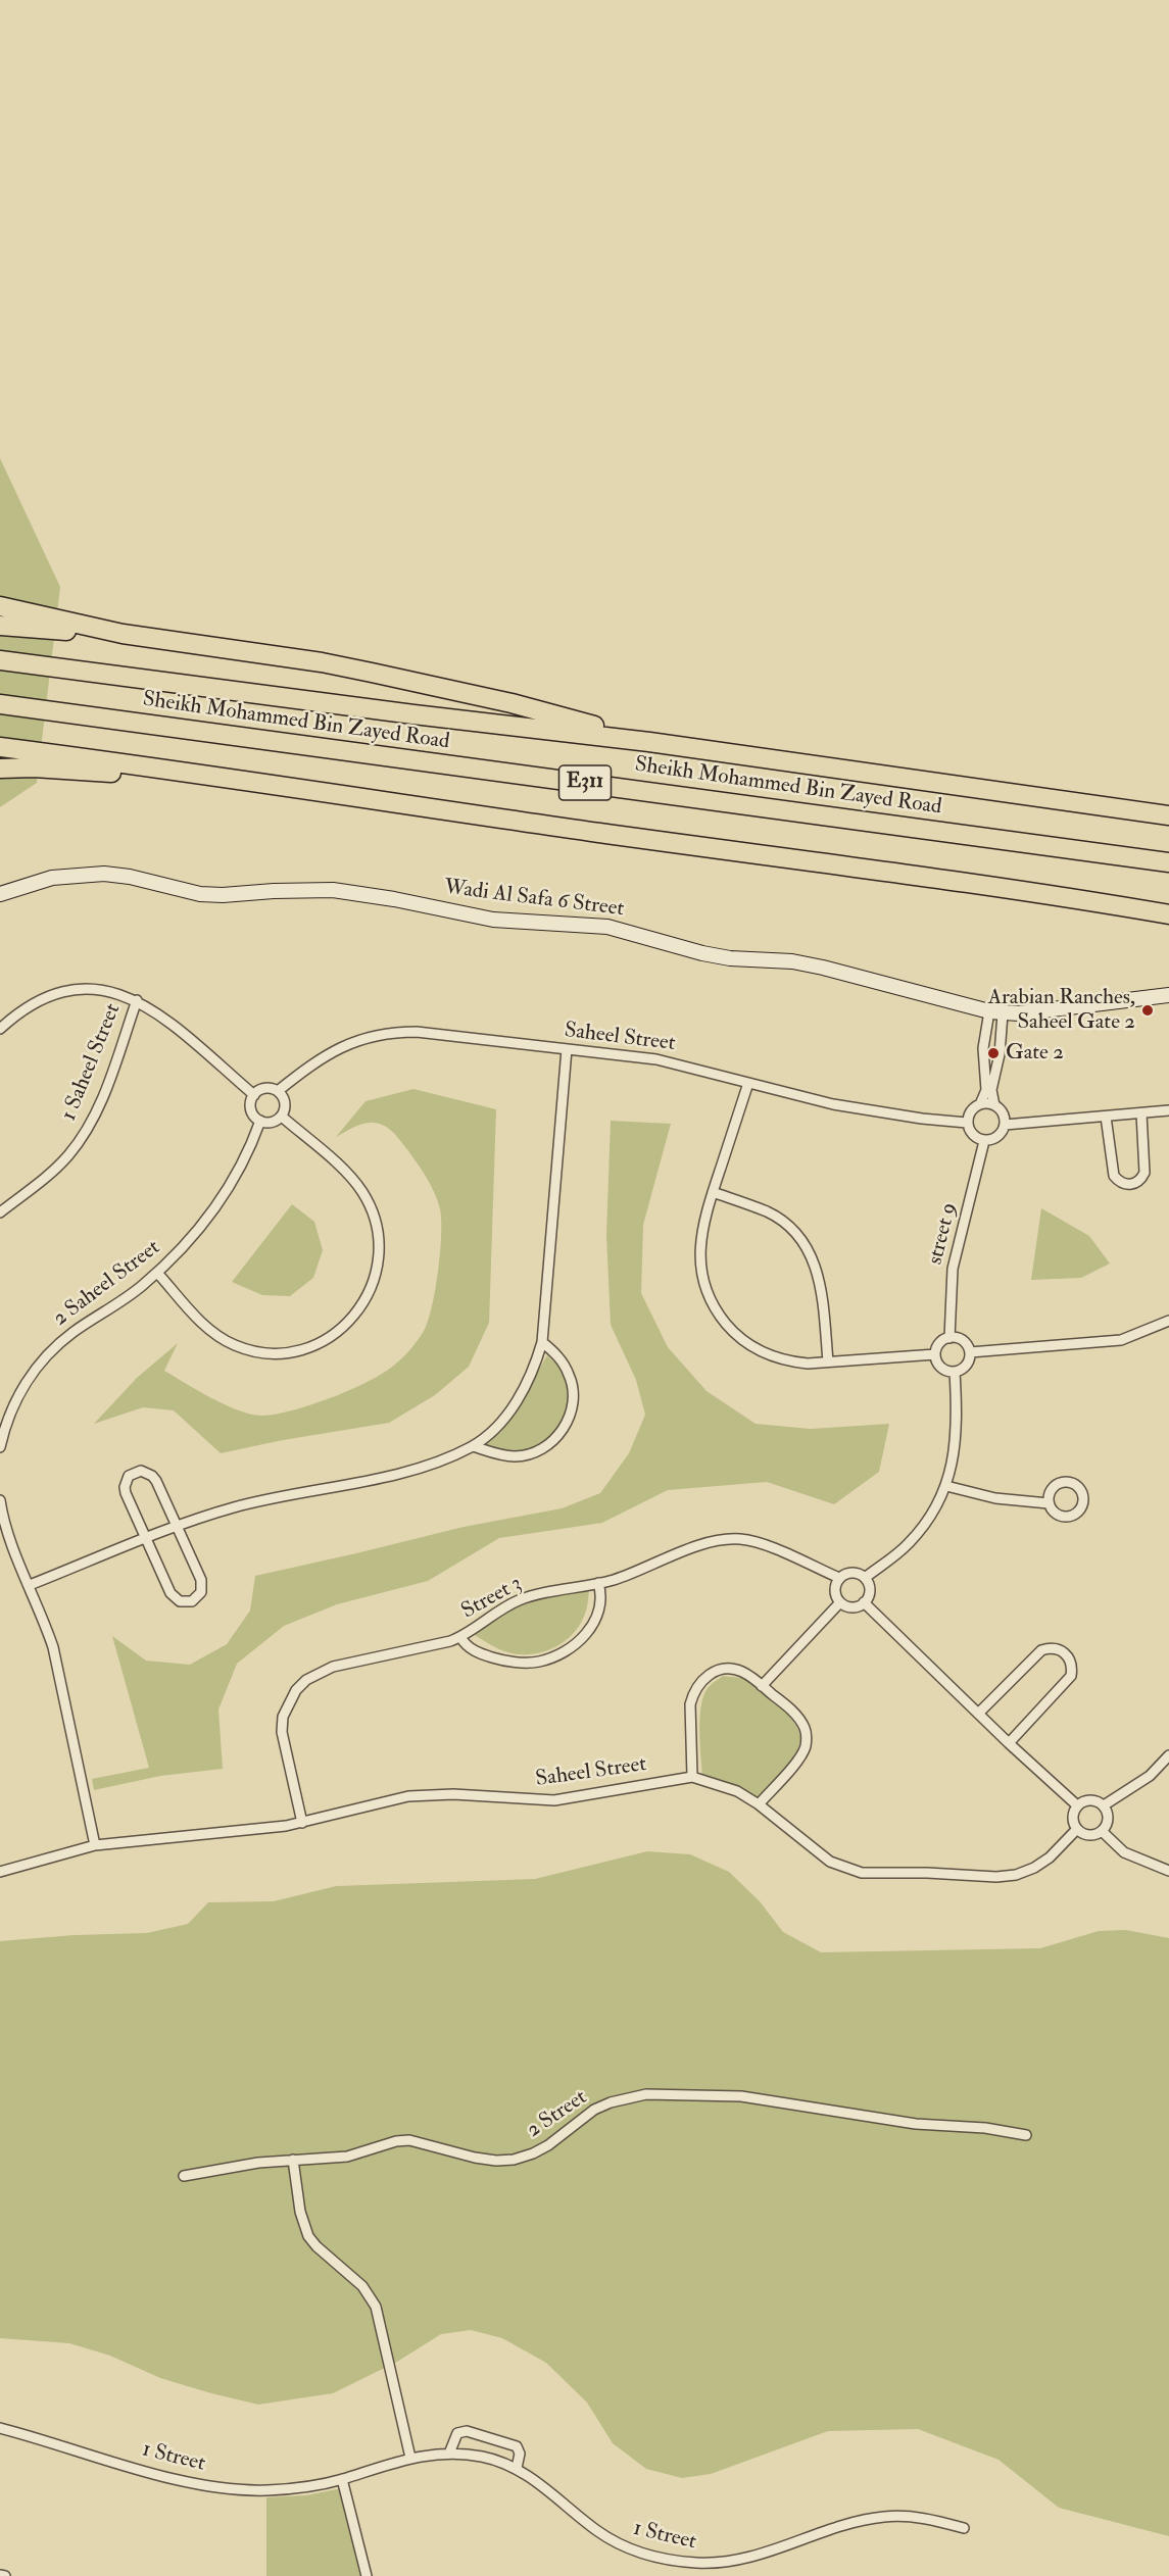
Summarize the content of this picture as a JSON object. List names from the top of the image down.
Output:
{
  "streets": {
    "highway": ["Sheikh Mohammed Bin Zayed Road", "E311"],
    "street": [
      "Wadi Al Safa 6 Street",
      "Saheel Street",
      "1 Saheel Street",
      "street 9",
      "2 Saheel Street",
      "Street 3",
      "2 Street",
      "1 Street"
    ]
  },
  "crossings": [
    ["Saheel Street", "street 9"],
    ["Saheel Street", "2 Saheel Street"],
    ["Saheel Street", "Street 3"]
  ],
  "places": ["Arabian Ranches, Saheel Gate 2", "Gate 2"]
}
